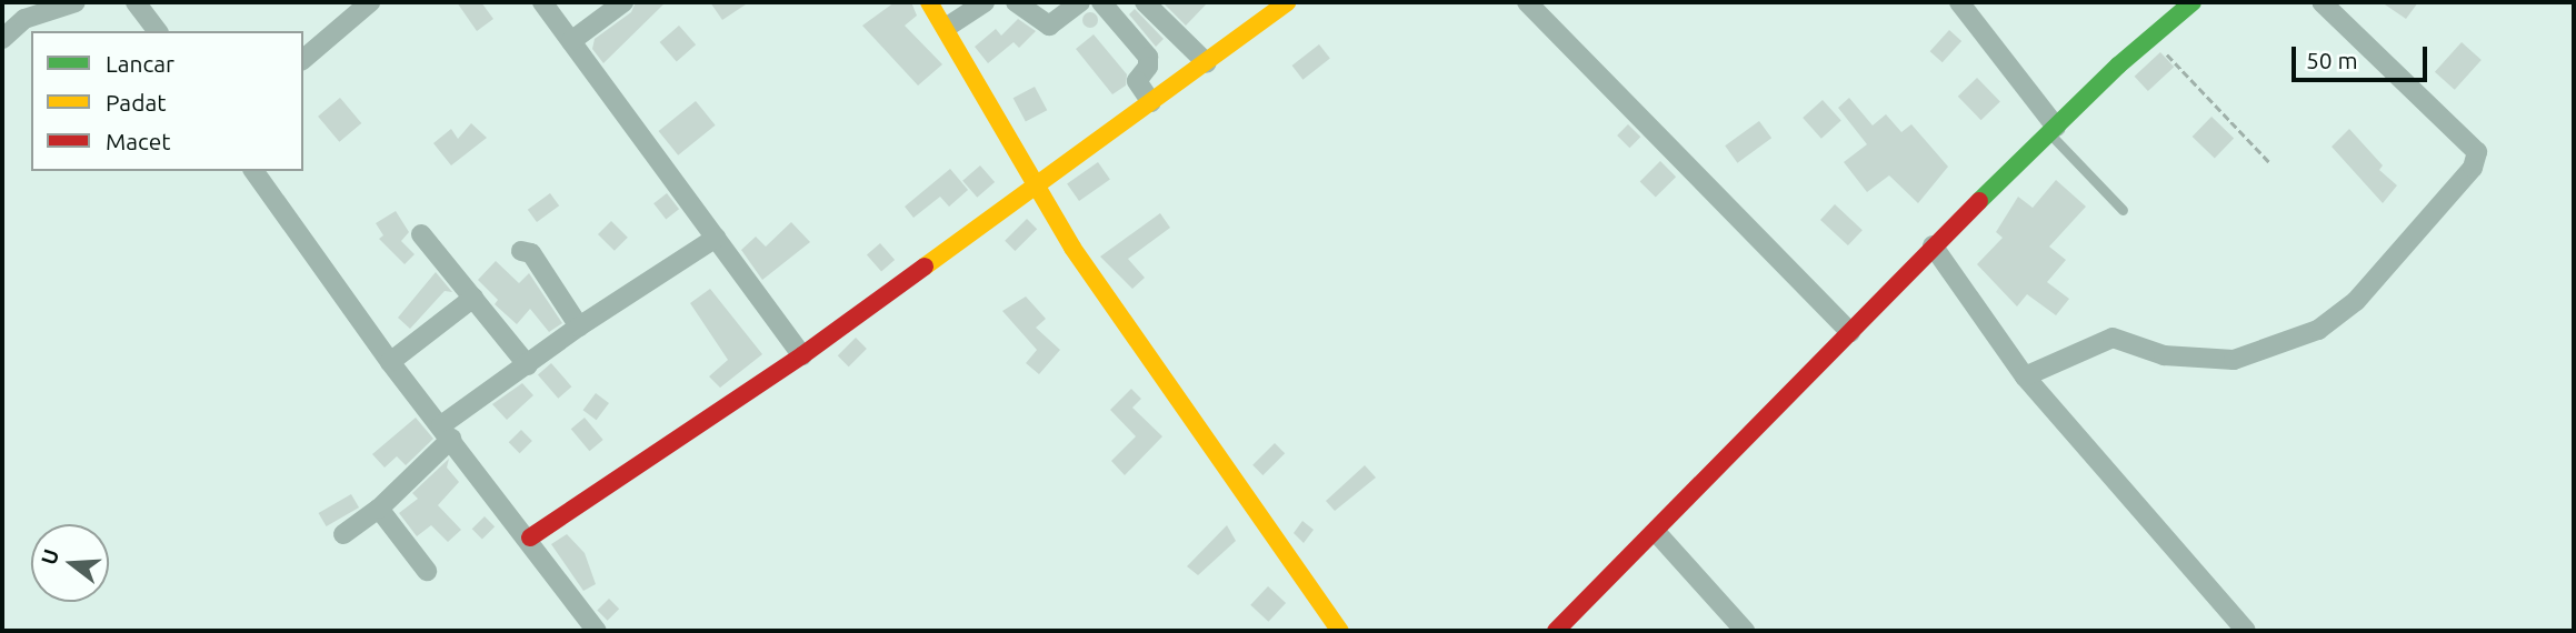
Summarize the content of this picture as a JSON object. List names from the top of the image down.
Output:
{
  "legend": ["Lancar", "Padat", "Macet"],
  "scale_bar": "50 m",
  "north": "left"
}
